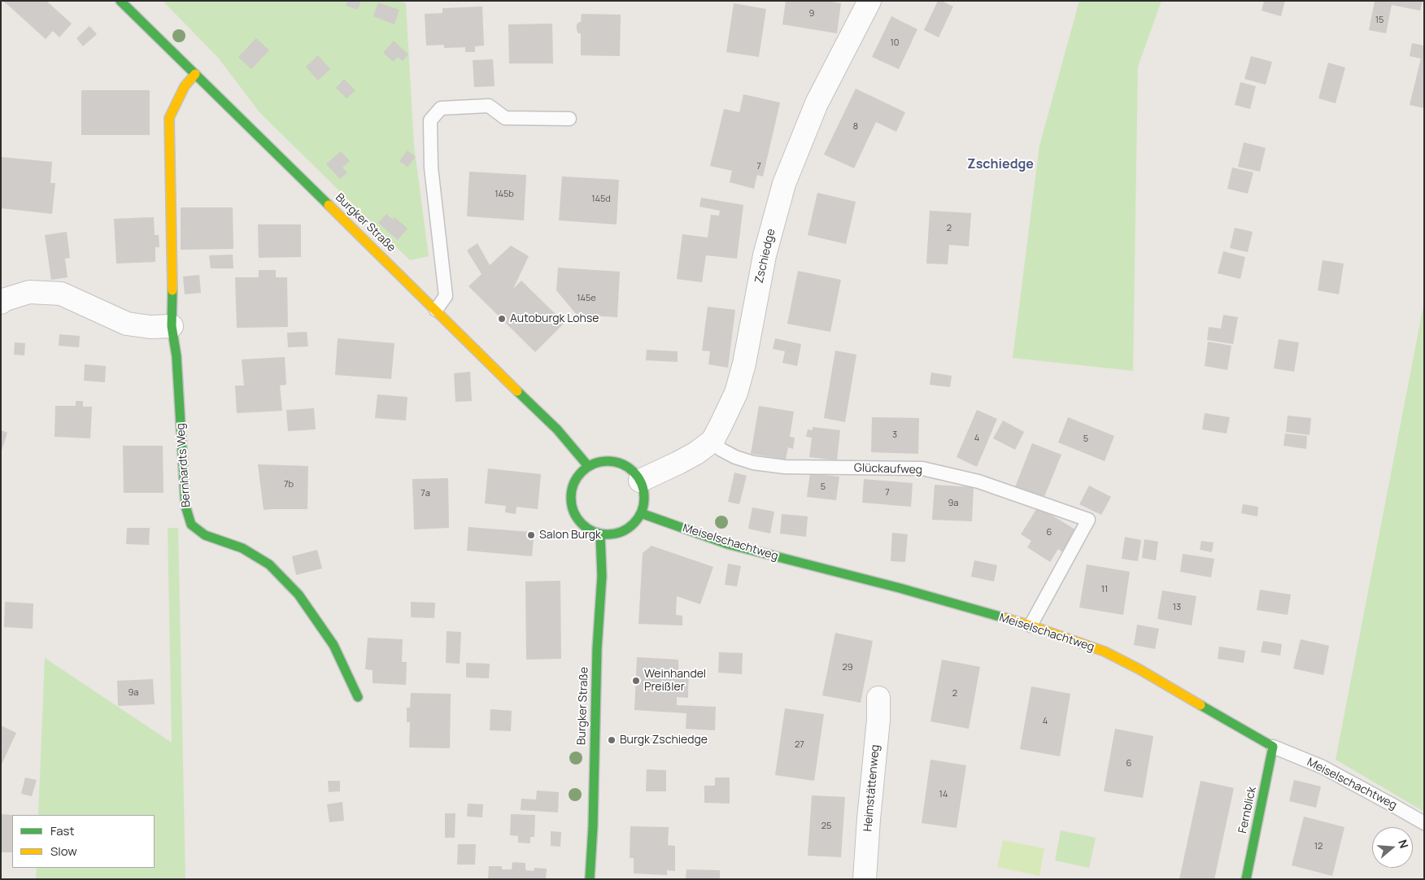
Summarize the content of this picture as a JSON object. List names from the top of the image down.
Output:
{
  "streets": {
    "street": [
      "Burgker Straße",
      "Zschiedge",
      "Bernhardts Weg",
      "Meiselschachtweg",
      "Heimstättenweg",
      "Fernblick"
    ],
    "lane": ["Glückaufweg"]
  },
  "crossings": [
    ["Burgker Straße", "Zschiedge"],
    ["Burgker Straße", "Bernhardts Weg"],
    ["Burgker Straße", "Meiselschachtweg"],
    ["Zschiedge", "Glückaufweg"],
    ["Zschiedge", "Meiselschachtweg"],
    ["Glückaufweg", "Meiselschachtweg"],
    ["Meiselschachtweg", "Fernblick"]
  ],
  "districts": ["Zschiedge"],
  "places": [
    "Autoburgk Lohse",
    "Salon Burgk",
    "Weinhandel Preißler",
    "Burgk Zschiedge"
  ],
  "house_numbers": [
    "9",
    "15",
    "10",
    "8",
    "7",
    "145b",
    "145d",
    "2",
    "145e",
    "3",
    "4",
    "5",
    "7b",
    "5",
    "7",
    "7a",
    "9a",
    "6",
    "11",
    "13",
    "29",
    "9a",
    "2",
    "4",
    "27",
    "6",
    "14",
    "25",
    "12"
  ],
  "legend": ["Fast", "Slow"],
  "north": "right"
}
